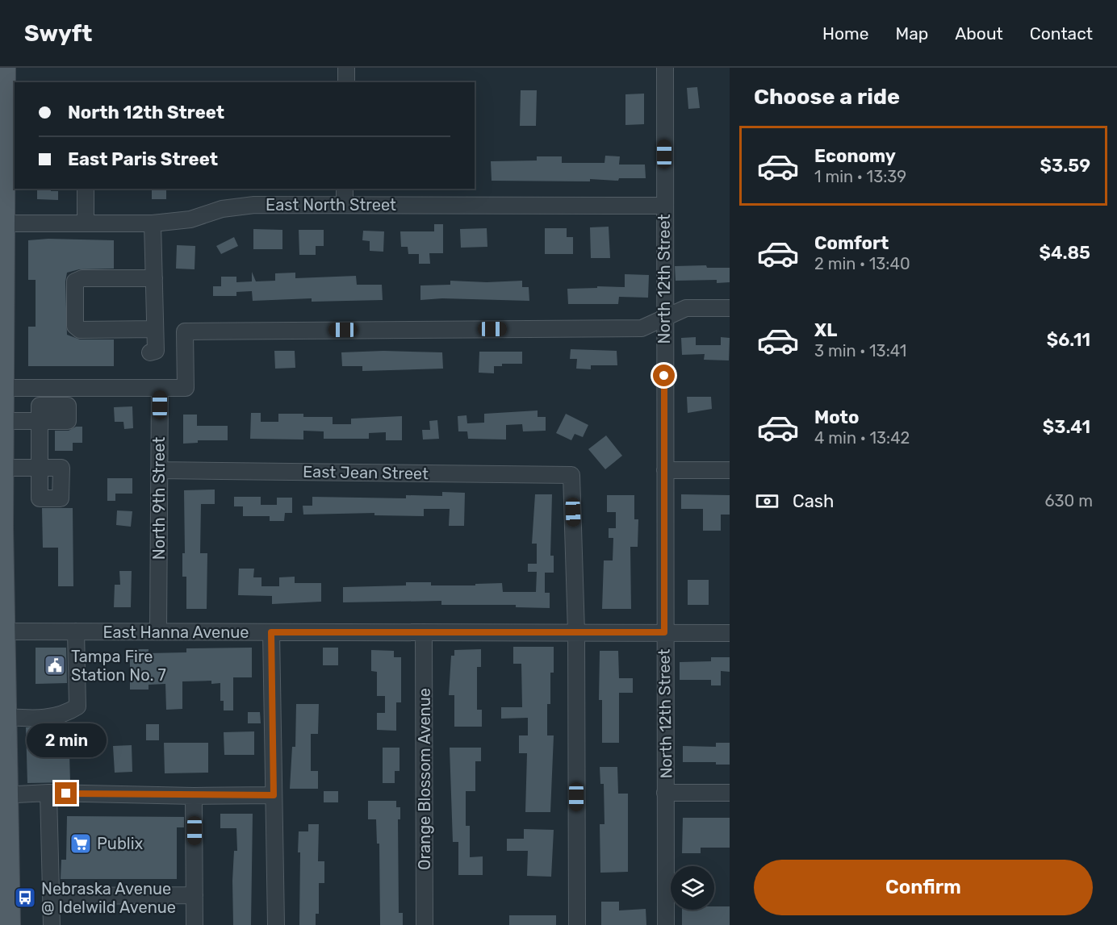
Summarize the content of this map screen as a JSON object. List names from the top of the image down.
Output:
{
  "streets": {
    "street": [
      "East North Street",
      "North 12th Street",
      "East Jean Street",
      "North 9th Street",
      "East Hanna Avenue",
      "Orange Blossom Avenue"
    ]
  },
  "crossings": [
    ["East North Street", "North 12th Street"],
    ["North 12th Street", "East Hanna Avenue"],
    ["East Jean Street", "North 9th Street"],
    ["East Jean Street", "East Hanna Avenue"],
    ["North 9th Street", "East Hanna Avenue"],
    ["East Hanna Avenue", "Orange Blossom Avenue"]
  ],
  "places": {
    "public building": ["Tampa Fire Station No. 7"],
    "supermarket": ["Publix"],
    "bus stop": ["Nebraska Avenue @ Idelwild Avenue"]
  },
  "page": {
    "header": "Swyft",
    "nav": [
      "Home",
      "Map",
      "About",
      "Contact"
    ],
    "heading": "Choose a ride",
    "banner": ["North 12th Street", "East Paris Street"],
    "list": [
      {
        "name": "Economy",
        "note": "1 min · 13:39",
        "value": "$3.59"
      },
      {
        "name": "Comfort",
        "note": "2 min · 13:40",
        "value": "$4.85"
      },
      {
        "name": "XL",
        "note": "3 min · 13:41",
        "value": "$6.11"
      },
      {
        "name": "Moto",
        "note": "4 min · 13:42",
        "value": "$3.41"
      }
    ],
    "pay": ["Cash", "630 m"],
    "bubble": "2 min",
    "buttons": "Confirm"
  }
}
